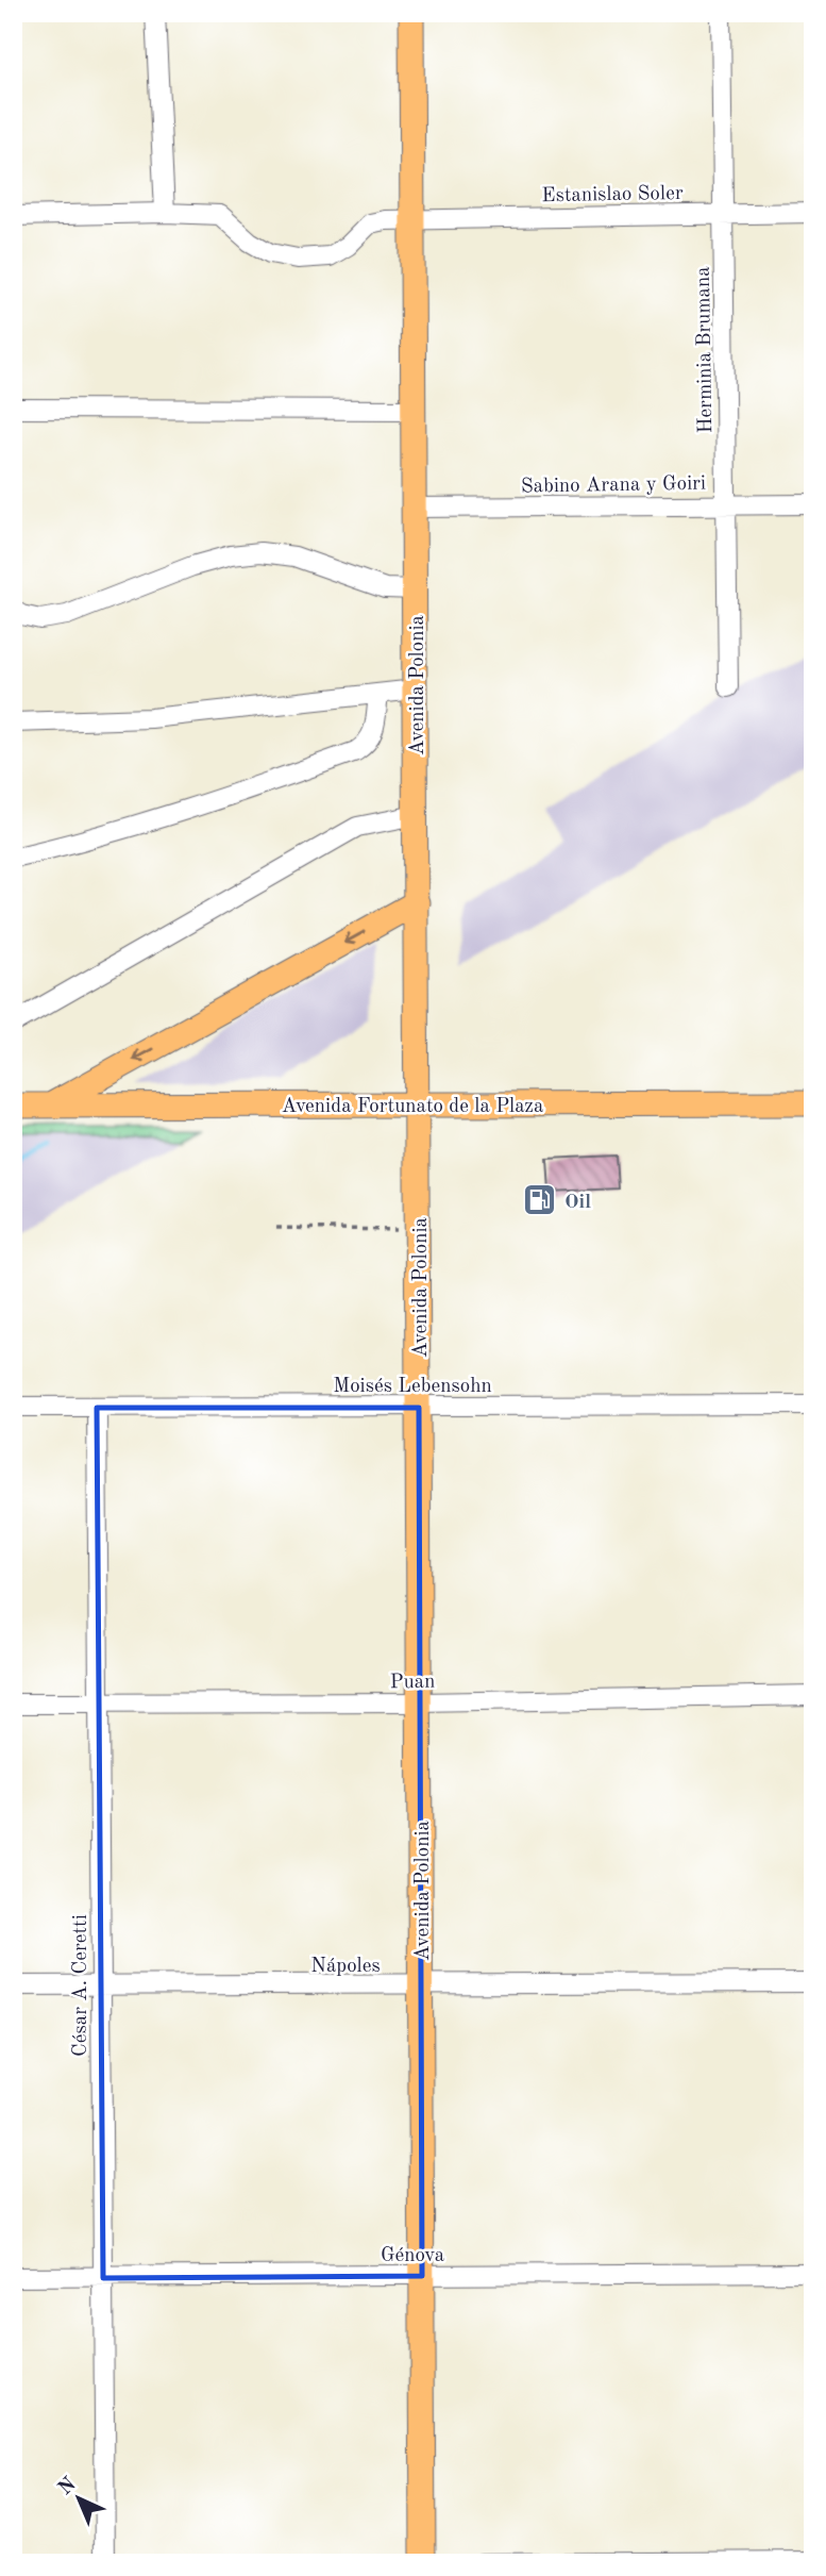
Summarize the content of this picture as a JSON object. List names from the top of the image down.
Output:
{
  "streets": {
    "main road": ["Avenida Polonia", "Avenida Fortunato de la Plaza"],
    "street": [
      "Estanislao Soler",
      "Herminia Brumana",
      "Sabino Arana y Goiri",
      "Moisés Lebensohn",
      "Puan",
      "Nápoles",
      "César A. Ceretti",
      "Génova"
    ]
  },
  "crossings": [
    ["Estanislao Soler", "Herminia Brumana"],
    ["Estanislao Soler", "Avenida Polonia"],
    ["Herminia Brumana", "Sabino Arana y Goiri"],
    ["Sabino Arana y Goiri", "Avenida Polonia"],
    ["Avenida Polonia", "Avenida Fortunato de la Plaza"],
    ["Avenida Polonia", "Moisés Lebensohn"],
    ["Avenida Polonia", "Puan"],
    ["Avenida Polonia", "Nápoles"],
    ["Avenida Polonia", "Génova"],
    ["Moisés Lebensohn", "César A. Ceretti"],
    ["Puan", "César A. Ceretti"],
    ["Nápoles", "César A. Ceretti"],
    ["César A. Ceretti", "Génova"]
  ],
  "places": {
    "fuel station": ["Oil"]
  },
  "north": "top left"
}
